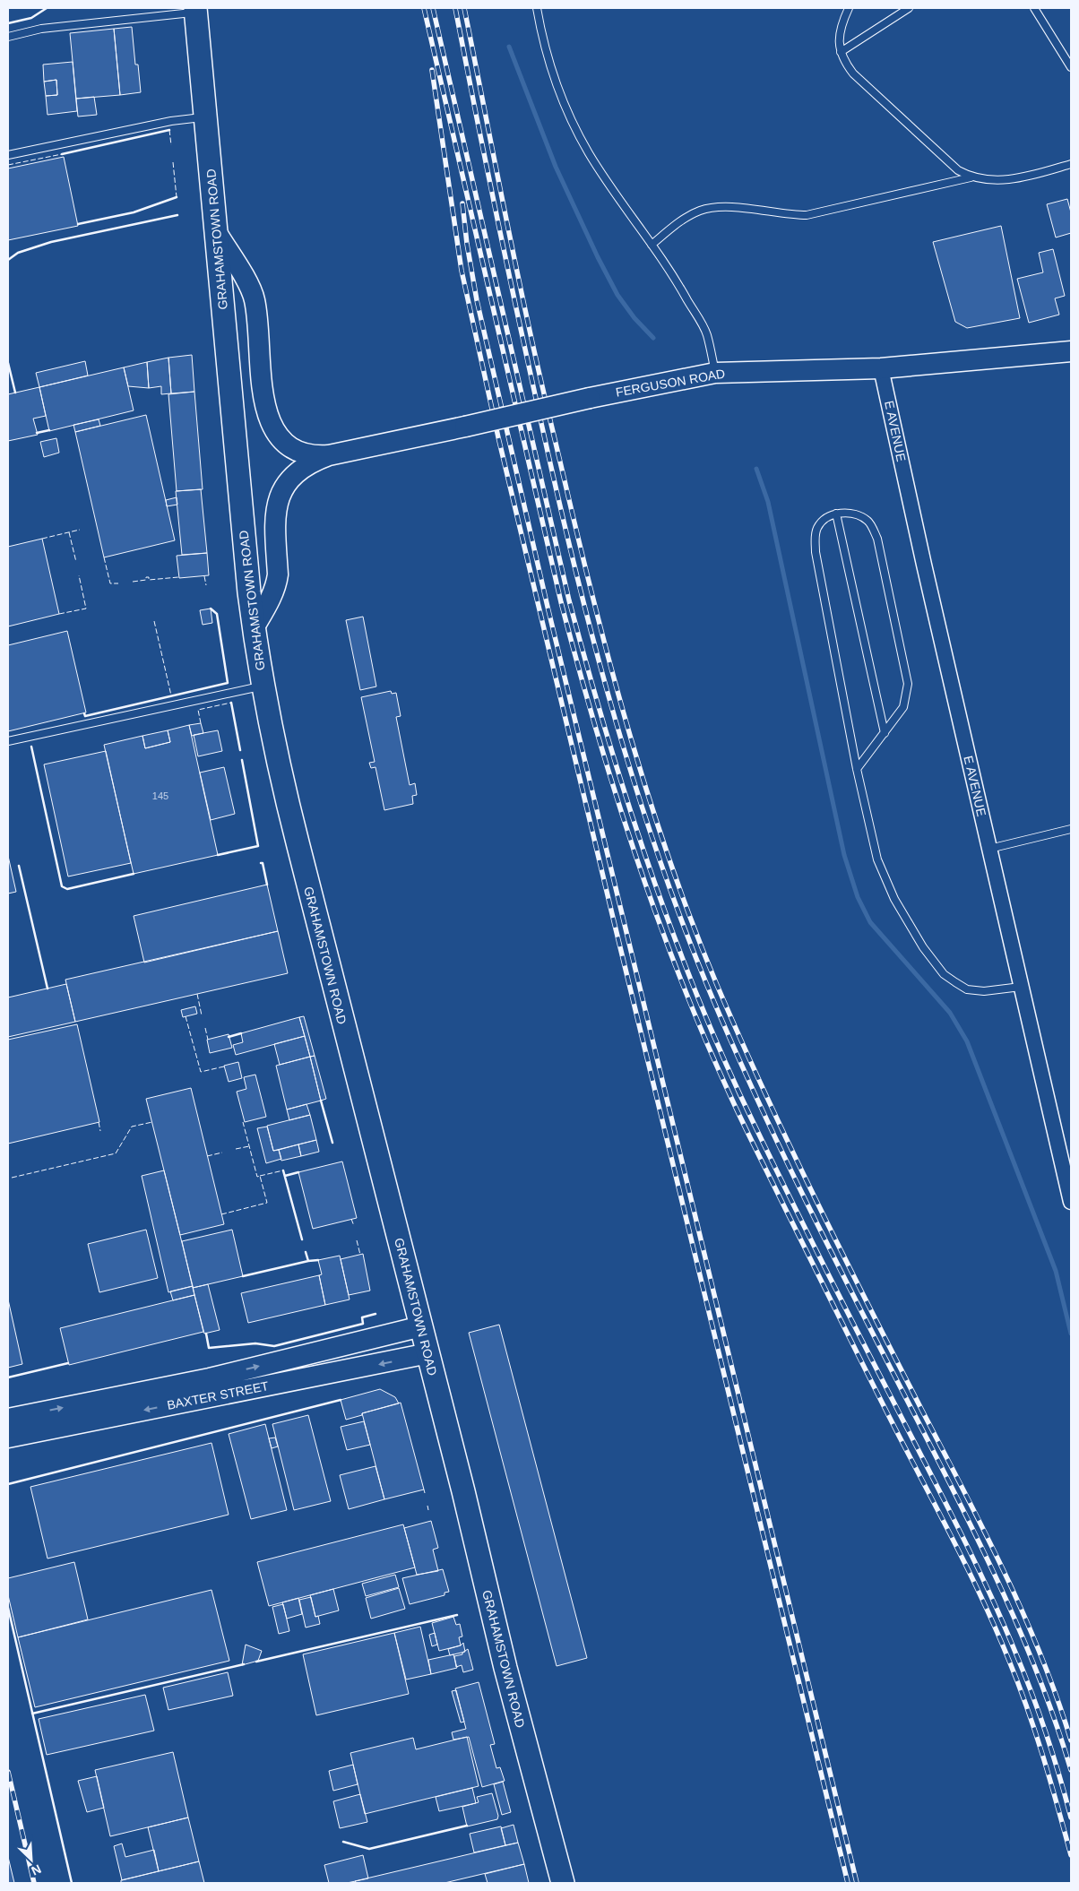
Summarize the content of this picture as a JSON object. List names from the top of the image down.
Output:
{
  "streets": {
    "main road": ["GRAHAMSTOWN ROAD", "FERGUSON ROAD", "BAXTER STREET"],
    "street": ["E AVENUE"]
  },
  "crossings": [
    ["GRAHAMSTOWN ROAD", "FERGUSON ROAD"],
    ["GRAHAMSTOWN ROAD", "BAXTER STREET"],
    ["FERGUSON ROAD", "E AVENUE"]
  ],
  "house_numbers": ["145"],
  "north": "bottom right"
}
